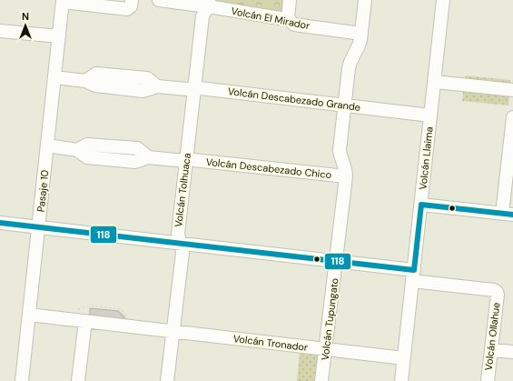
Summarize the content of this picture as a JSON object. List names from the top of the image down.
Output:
{
  "streets": {
    "street": [
      "Volcán El Mirador",
      "Volcán Descabezado Grande",
      "Volcán Llaima",
      "Volcán Descabezado Chico",
      "Volcán Tolhuaca",
      "Pasaje 10",
      "Volcán Tupungato",
      "Volcán Ollahue",
      "Volcán Tronador"
    ]
  },
  "crossings": [
    ["Volcán El Mirador", "Volcán Tolhuaca"],
    ["Volcán El Mirador", "Volcán Tupungato"],
    ["Volcán Descabezado Grande", "Volcán Llaima"],
    ["Volcán Descabezado Grande", "Volcán Tolhuaca"],
    ["Volcán Descabezado Grande", "Pasaje 10"],
    ["Volcán Descabezado Grande", "Volcán Tupungato"],
    ["Volcán Llaima", "Volcán Ollahue"],
    ["Volcán Llaima", "Volcán Tronador"],
    ["Volcán Descabezado Chico", "Volcán Tolhuaca"],
    ["Volcán Descabezado Chico", "Pasaje 10"],
    ["Volcán Descabezado Chico", "Volcán Tupungato"],
    ["Volcán Tolhuaca", "Volcán Tronador"],
    ["Pasaje 10", "Volcán Tronador"],
    ["Volcán Tupungato", "Volcán Tronador"]
  ],
  "lines": ["transit line 118"],
  "north": "top"
}
